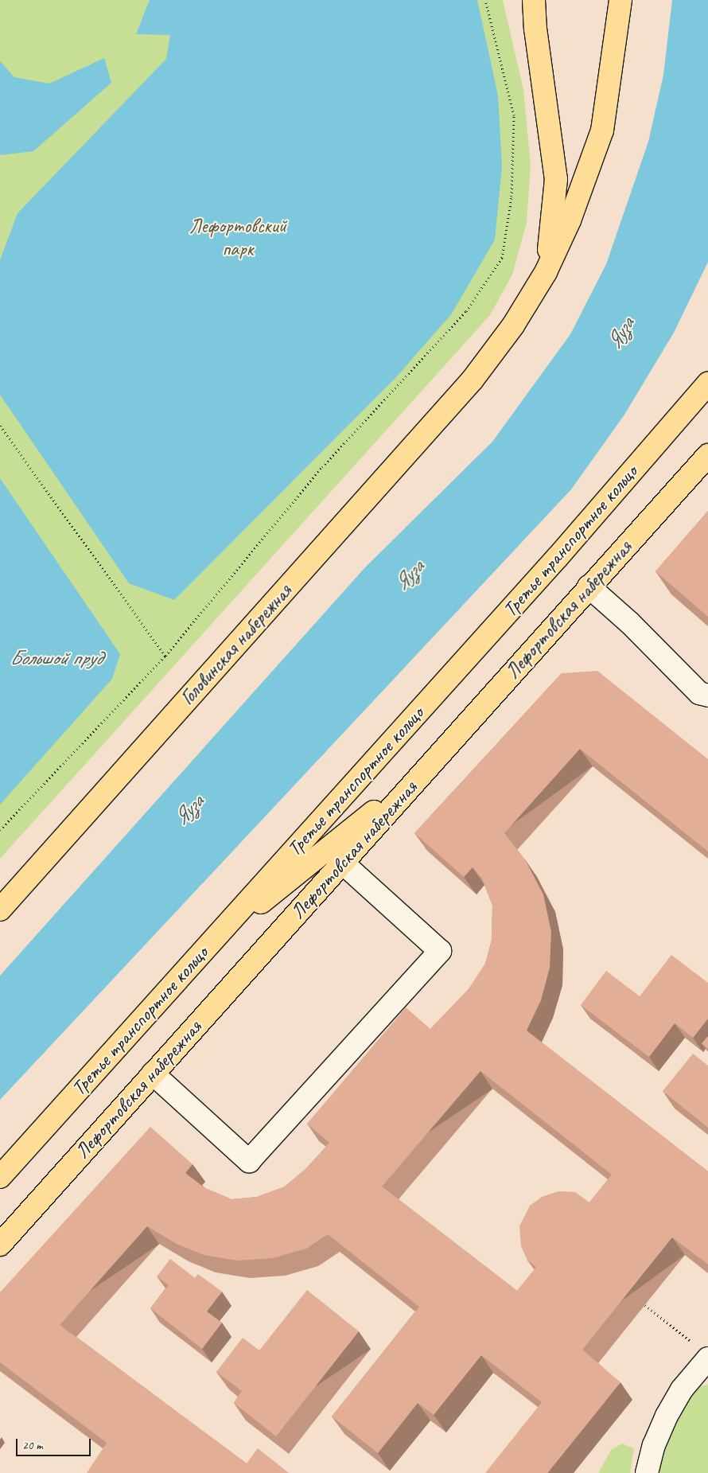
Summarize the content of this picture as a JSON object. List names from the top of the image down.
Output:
{
  "streets": {
    "main road": ["Третье транспортное кольцо", "Лефортовская набережная", "Головинская набережная"]
  },
  "water": ["Яуза", "Большой пруд"],
  "parks": ["Лефортовский парк"],
  "scale_bar": "20 m"
}
